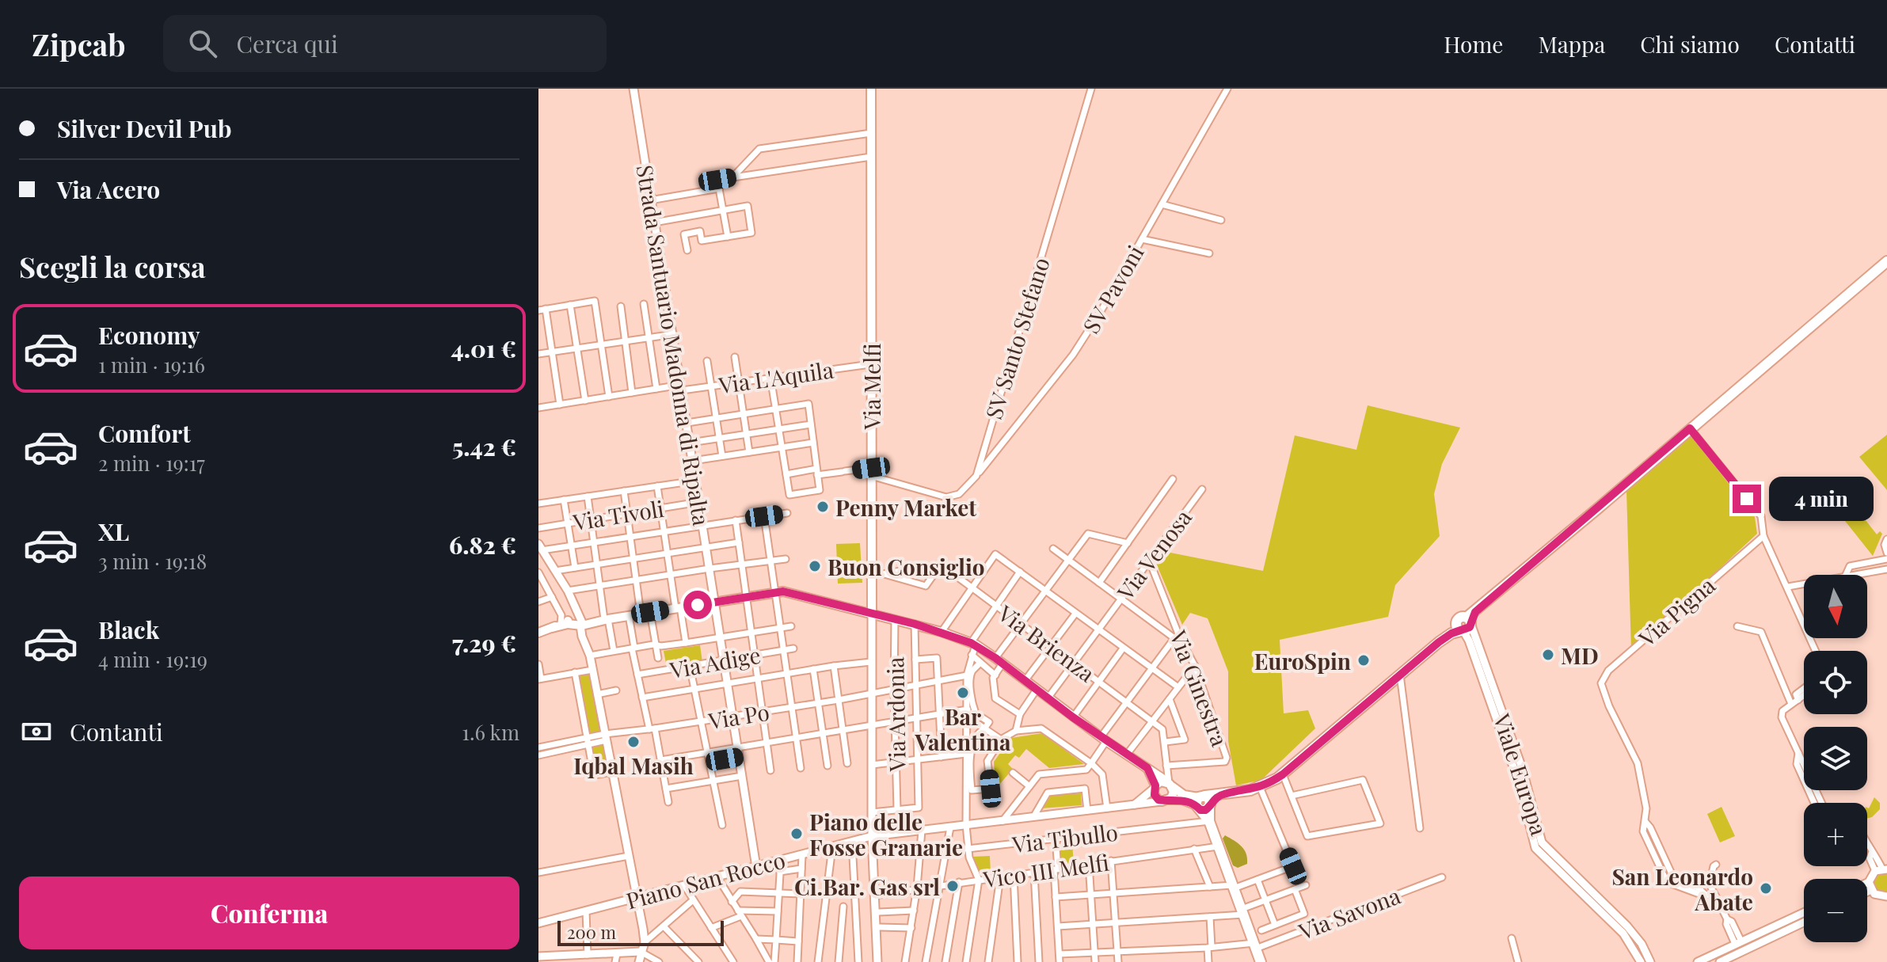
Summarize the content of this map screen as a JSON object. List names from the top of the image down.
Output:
{
  "streets": {
    "main road": ["Via Melfi"],
    "street": [
      "SV Pavoni",
      "SV Santo Stefano",
      "Strada Santuario Madonna di Ripalta",
      "Via L'Aquila",
      "Via Tivoli",
      "Via Venosa",
      "Via Pigna",
      "Via Brienza",
      "Via Adige",
      "Via Ginestra",
      "Via Ardonia",
      "Via Po",
      "Viale Europa",
      "Via Tibullo",
      "Vico III Melfi",
      "Piano San Rocco",
      "Via Savona"
    ]
  },
  "crossings": [
    ["SV Pavoni", "SV Santo Stefano"],
    ["Strada Santuario Madonna di Ripalta", "Via L'Aquila"],
    ["Strada Santuario Madonna di Ripalta", "Via Tivoli"],
    ["Strada Santuario Madonna di Ripalta", "Via Adige"],
    ["Strada Santuario Madonna di Ripalta", "Via Po"],
    ["Strada Santuario Madonna di Ripalta", "Piano San Rocco"],
    ["Via L'Aquila", "Via Melfi"],
    ["Via Melfi", "Via Po"],
    ["Via Melfi", "Vico III Melfi"],
    ["Via Melfi", "Piano San Rocco"],
    ["Via Venosa", "Via Brienza"],
    ["Via Venosa", "Via Ginestra"],
    ["Via Ardonia", "Via Po"]
  ],
  "places": [
    "Penny Market",
    "Buon Consiglio",
    "MD",
    "EuroSpin",
    "Bar Valentina",
    "Iqbal Masih",
    "Piano delle Fosse Granarie",
    "Ci.Bar. Gas srl",
    "San Leonardo Abate"
  ],
  "scale_bar": "200 m",
  "north": "bottom",
  "page": {
    "header": "Zipcab",
    "search": "Cerca qui",
    "nav": [
      "Home",
      "Mappa",
      "Chi siamo",
      "Contatti"
    ],
    "banner": ["Silver Devil Pub", "Via Acero"],
    "heading": "Scegli la corsa",
    "list": [
      {
        "name": "Economy",
        "note": "1 min · 19:16",
        "value": "4.01 €"
      },
      {
        "name": "Comfort",
        "note": "2 min · 19:17",
        "value": "5.42 €"
      },
      {
        "name": "XL",
        "note": "3 min · 19:18",
        "value": "6.82 €"
      },
      {
        "name": "Black",
        "note": "4 min · 19:19",
        "value": "7.29 €"
      }
    ],
    "bubble": "4 min",
    "map_buttons": ["+", "−"],
    "pay": ["Contanti", "1.6 km"],
    "buttons": "Conferma",
    "scale": "200 m"
  }
}
